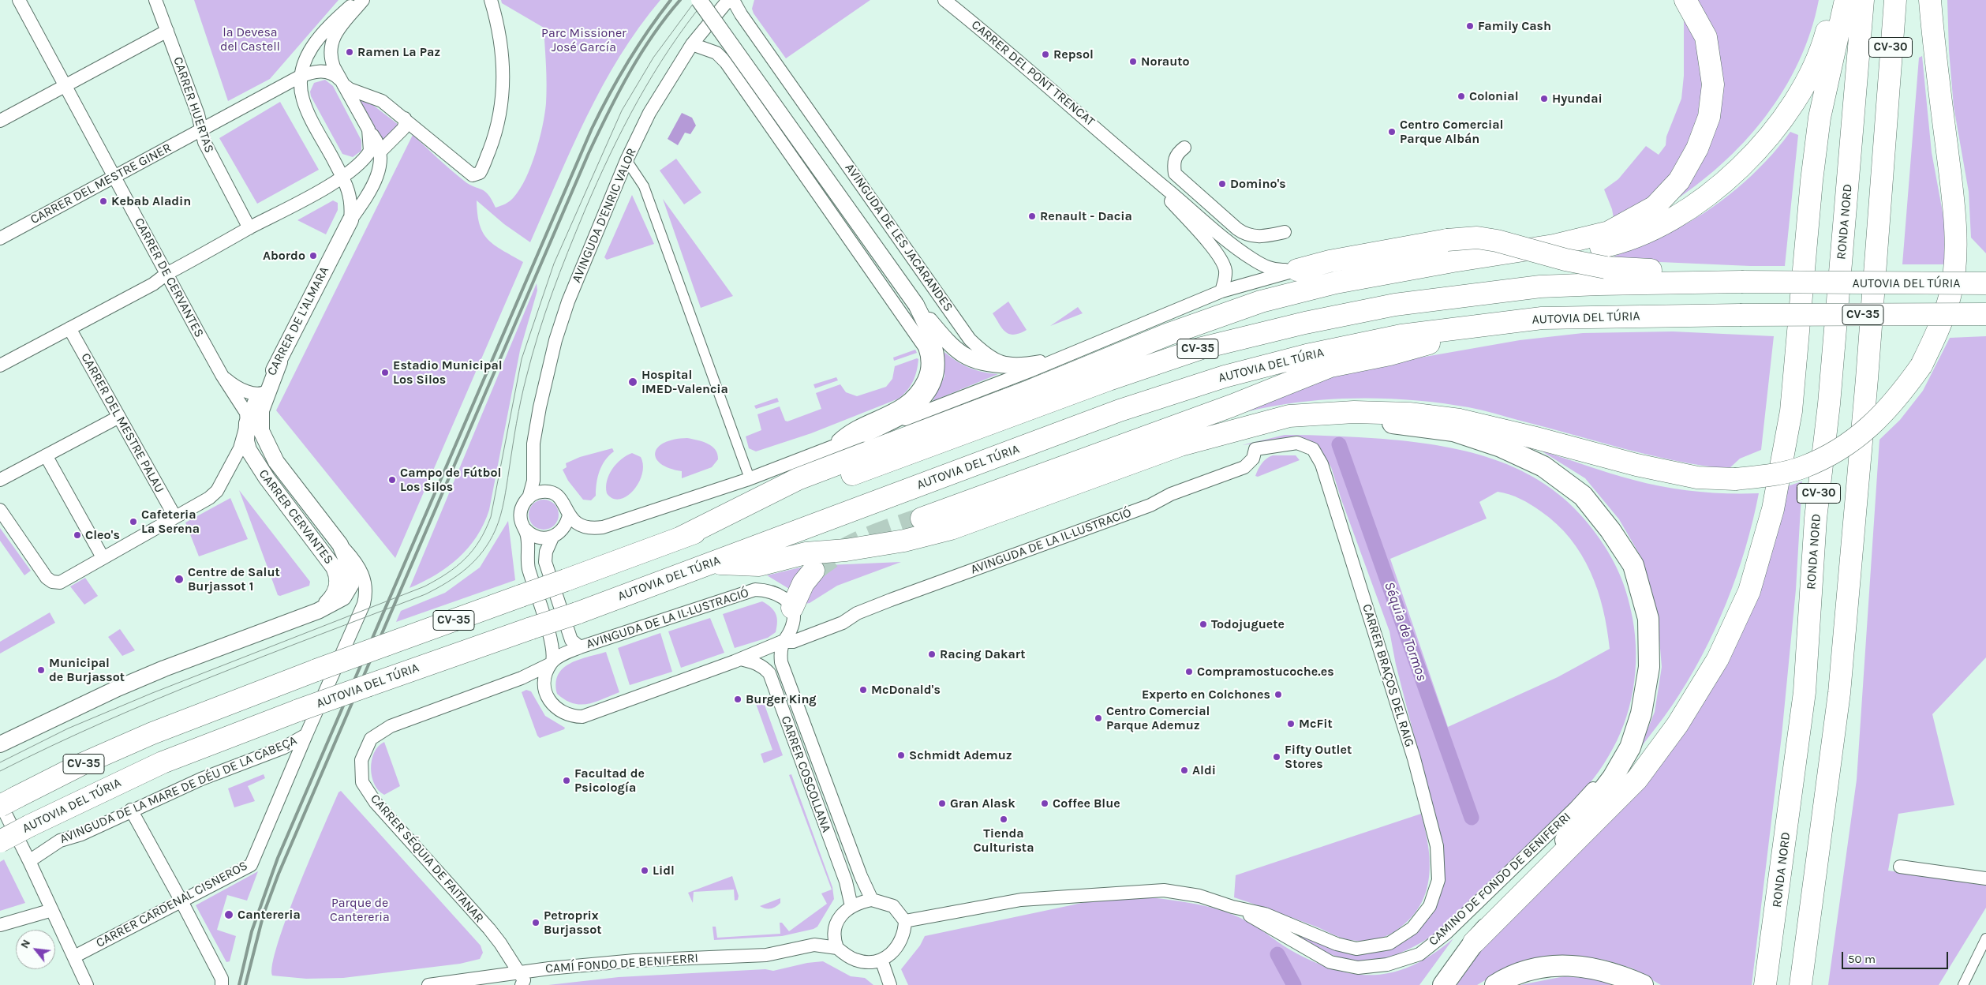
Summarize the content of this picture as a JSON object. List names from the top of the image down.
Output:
{
  "streets": {
    "highway": [
      "CV-30",
      "RONDA NORD",
      "AUTOVIA DEL TÚRIA",
      "CV-35"
    ],
    "street": [
      "CARRER DEL PONT TRENCAT",
      "CARRER HUERTAS",
      "CARRER DEL MESTRE GINER",
      "AVINGUDA D'ENRIC VALOR",
      "AVINGUDA DE LES JACARANDES",
      "CARRER DE CERVANTES",
      "CARRER DE L'ALMARA",
      "CARRER DEL MESTRE PALAU",
      "CARRER CERVANTES",
      "AVINGUDA DE LA IL·LUSTRACIÓ",
      "CARRER BRAÇOS DEL RAIG",
      "CARRER COSCOLLANA",
      "AVINGUDA DE LA MARE DE DÉU DE LA CABEÇA",
      "CARRER SÉQUIA DE FAITANAR",
      "CAMINO DE FONDO DE BENIFERRI",
      "CARRER CARDENAL CISNEROS",
      "CAMÍ FONDO DE BENIFERRI"
    ]
  },
  "crossings": [
    ["CARRER HUERTAS", "CARRER DEL MESTRE GINER"],
    ["CARRER DEL MESTRE GINER", "CARRER DE CERVANTES"],
    ["CARRER DEL MESTRE GINER", "CARRER DE L'ALMARA"],
    ["CARRER DE CERVANTES", "CARRER DE L'ALMARA"],
    ["CARRER DE CERVANTES", "CARRER CERVANTES"],
    ["AVINGUDA DE LA IL·LUSTRACIÓ", "CARRER BRAÇOS DEL RAIG"],
    ["AVINGUDA DE LA IL·LUSTRACIÓ", "CARRER COSCOLLANA"],
    ["AVINGUDA DE LA IL·LUSTRACIÓ", "CARRER SÉQUIA DE FAITANAR"],
    ["CARRER BRAÇOS DEL RAIG", "CAMINO DE FONDO DE BENIFERRI"],
    ["CARRER COSCOLLANA", "CAMINO DE FONDO DE BENIFERRI"],
    ["CARRER COSCOLLANA", "CAMÍ FONDO DE BENIFERRI"],
    ["AVINGUDA DE LA MARE DE DÉU DE LA CABEÇA", "CARRER CARDENAL CISNEROS"],
    ["CARRER SÉQUIA DE FAITANAR", "CAMÍ FONDO DE BENIFERRI"],
    ["CAMINO DE FONDO DE BENIFERRI", "CAMÍ FONDO DE BENIFERRI"]
  ],
  "water": ["Séquia de Tormos"],
  "parks": ["la Devesa del Castell", "Parc Missioner José García", "Parque de Cantereria"],
  "places": [
    "Family Cash",
    "Ramen La Paz",
    "Repsol",
    "Norauto",
    "Colonial",
    "Hyundai",
    "Centro Comercial Parque Albán",
    "Domino's",
    "Kebab Aladin",
    "Renault - Dacia",
    "Abordo",
    "Estadio Municipal Los Silos",
    "Hospital IMED-Valencia",
    "Campo de Fútbol Los Silos",
    "Cafeteria La Serena",
    "Cleo's",
    "Centre de Salut Burjassot 1",
    "Todojuguete",
    "Racing Dakart",
    "Municipal de Burjassot",
    "Compramostucoche.es",
    "McDonald's",
    "Experto en Colchones",
    "Burger King",
    "Centro Comercial Parque Ademuz",
    "McFit",
    "Schmidt Ademuz",
    "Fifty Outlet Stores",
    "Aldi",
    "Facultad de Psicología",
    "Gran Alask",
    "Coffee Blue",
    "Tienda Culturista",
    "Lidl",
    "Cantereria",
    "Petroprix Burjassot"
  ],
  "scale_bar": "50 m",
  "north": "top left"
}
